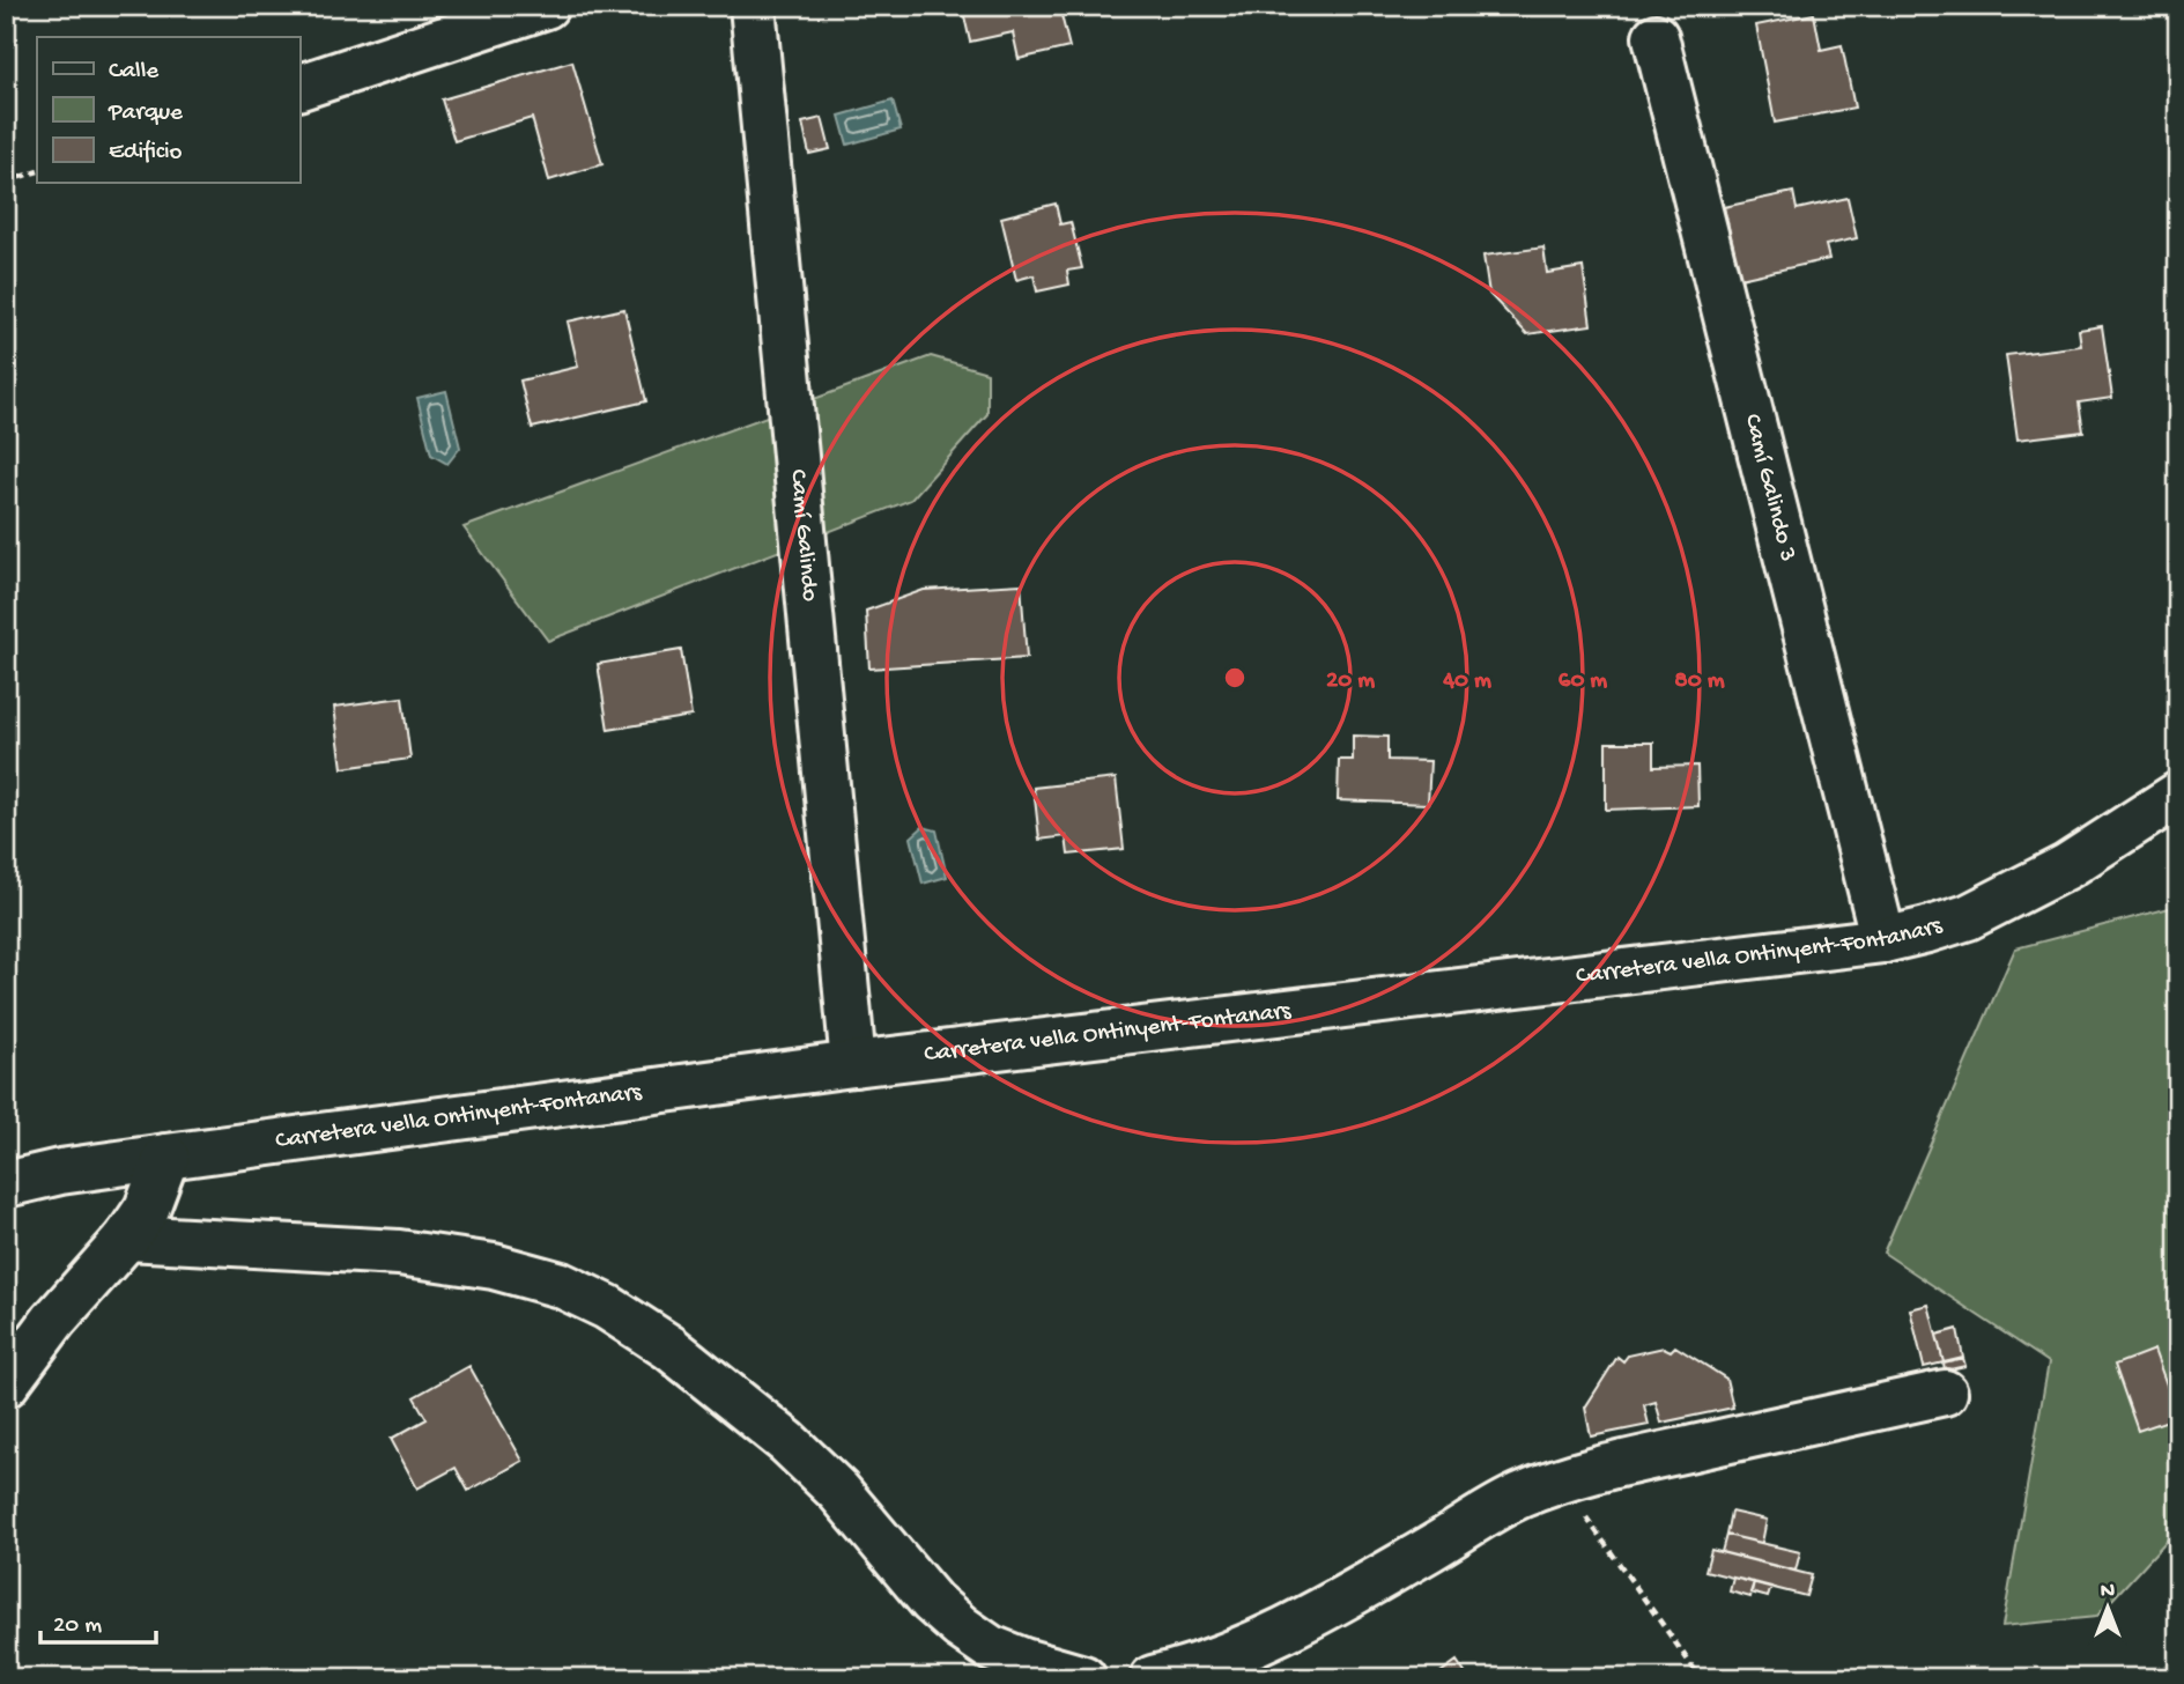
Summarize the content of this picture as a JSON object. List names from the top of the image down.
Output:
{
  "streets": {
    "street": ["Camí Galindo 3", "Camí Galindo", "Carretera vella Ontinyent-Fontanars"]
  },
  "crossings": [
    ["Camí Galindo 3", "Carretera vella Ontinyent-Fontanars"],
    ["Camí Galindo", "Carretera vella Ontinyent-Fontanars"]
  ],
  "legend": ["Calle", "Parque", "Edificio"],
  "scale_bar": "20 m",
  "north": "top",
  "rings": [
    "20 m",
    "40 m",
    "60 m",
    "80 m"
  ]
}
